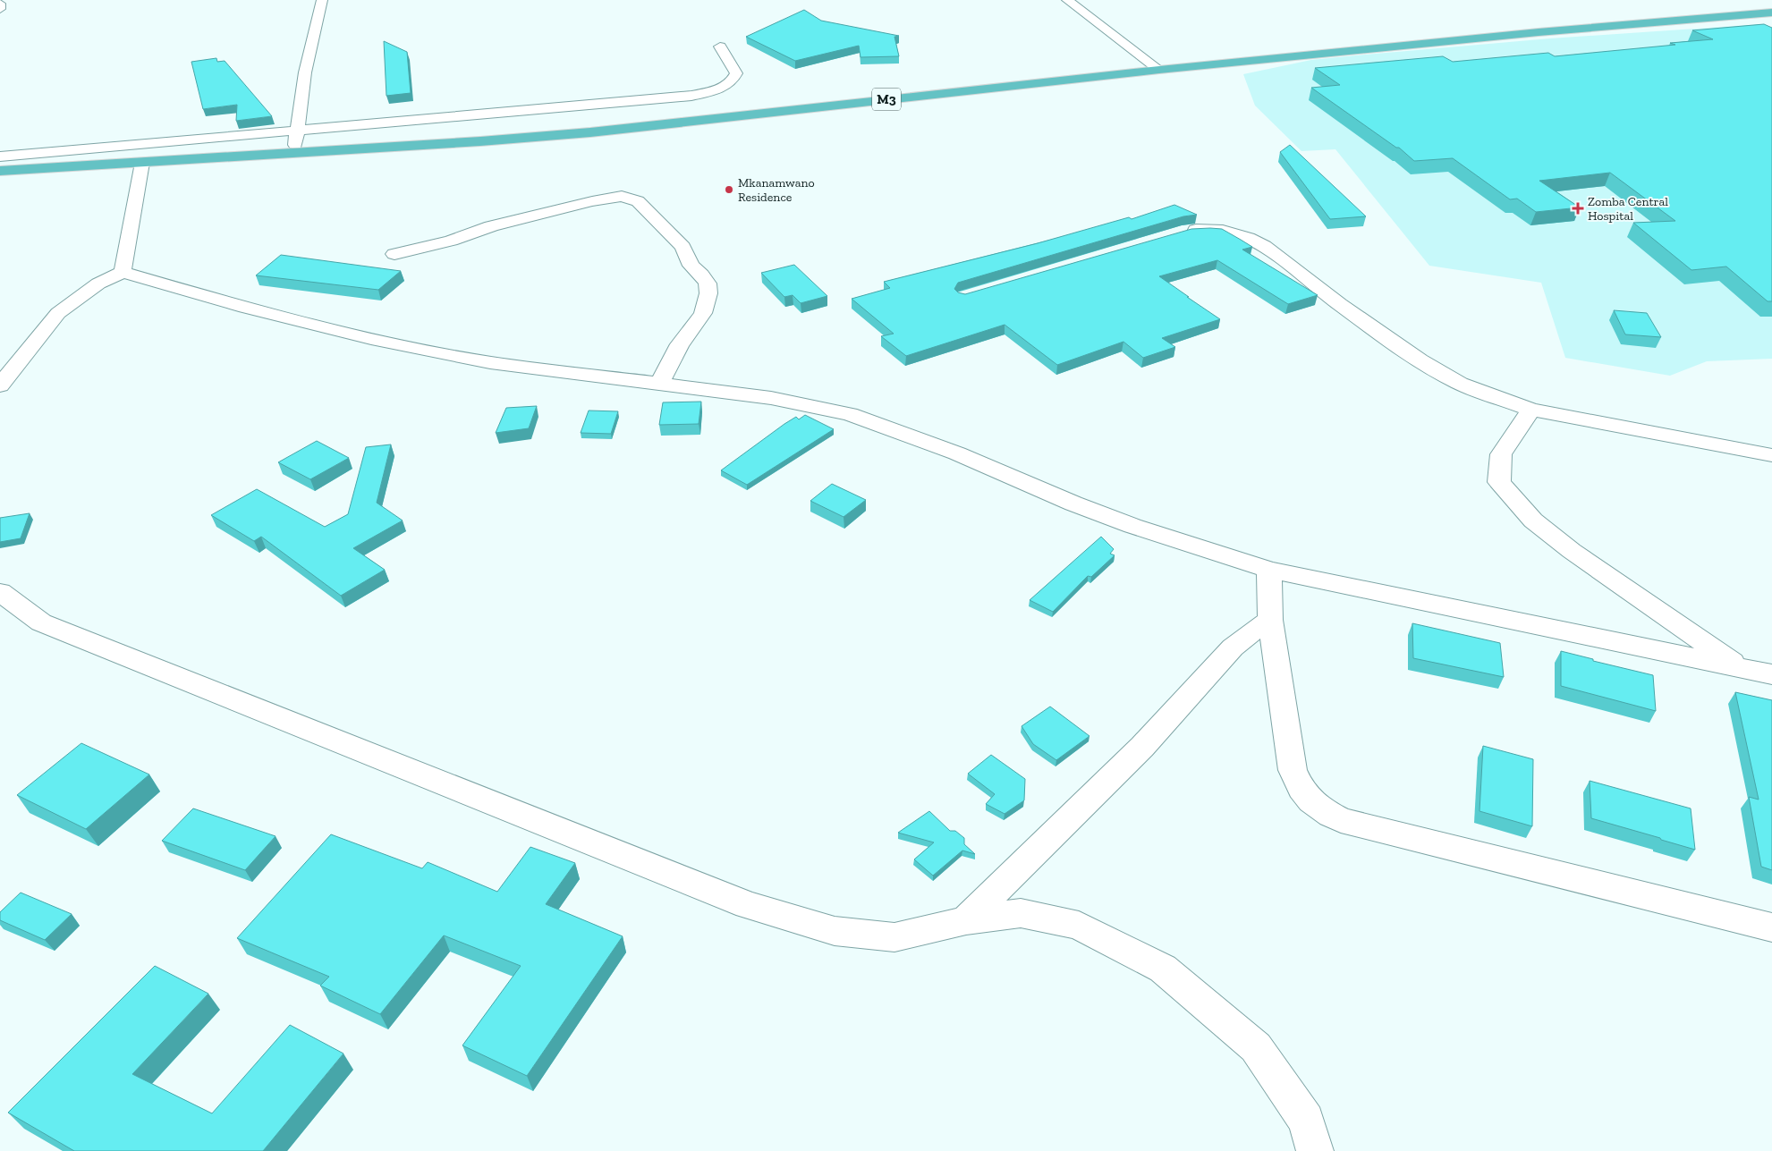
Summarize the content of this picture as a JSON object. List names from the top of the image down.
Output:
{
  "streets": {
    "highway": ["M3"]
  },
  "places": {
    "other": ["Mkanamwano Residence"],
    "health": ["Zomba Central Hospital"]
  }
}
